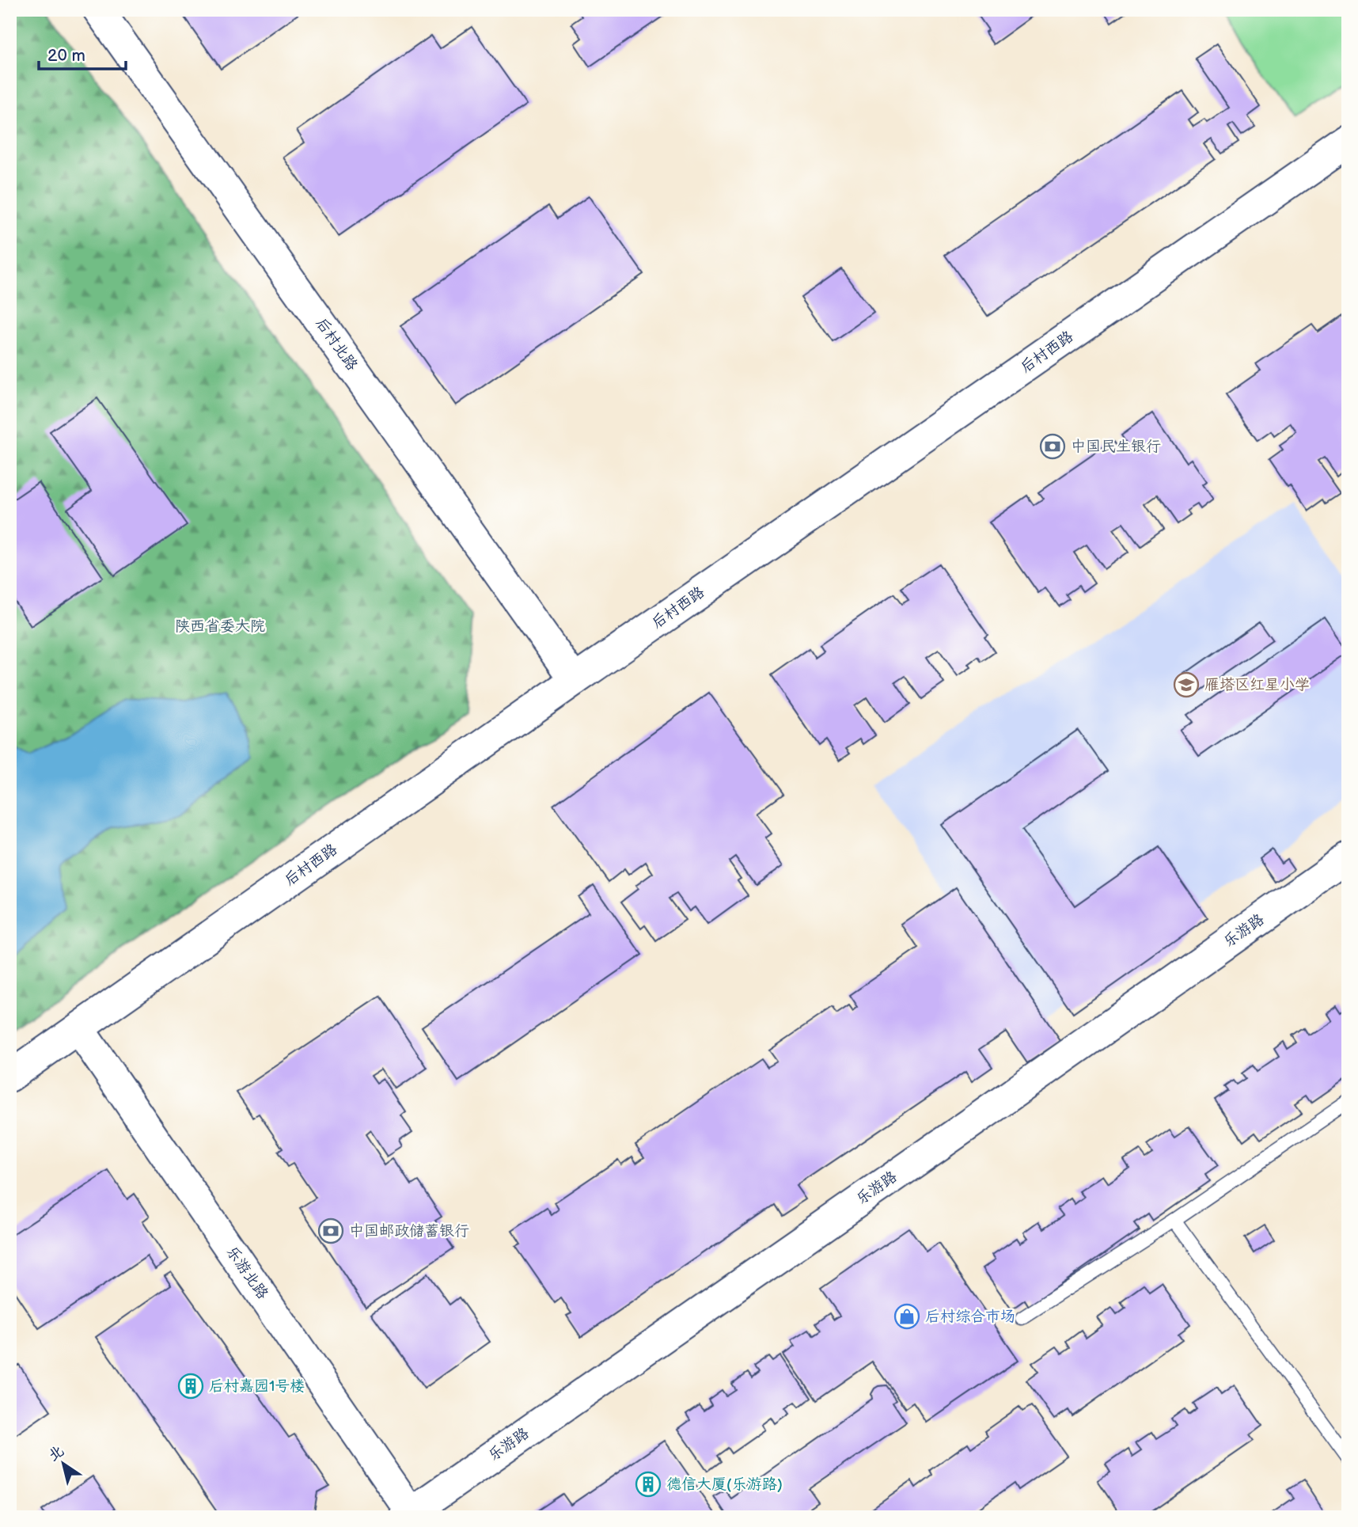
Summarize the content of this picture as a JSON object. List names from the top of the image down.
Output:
{
  "streets": {
    "street": [
      "后村北路",
      "后村西路",
      "乐游路",
      "乐游北路"
    ]
  },
  "crossings": [
    ["后村北路", "后村西路"],
    ["后村西路", "乐游北路"],
    ["乐游路", "乐游北路"]
  ],
  "parks": ["陕西省委大院"],
  "places": {
    "bank": ["中国民生银行", "中国邮政储蓄银行"],
    "school or university": ["雁塔区红星小学"],
    "shop": ["后村综合市场"],
    "building": ["后村嘉园1号楼", "德信大厦(乐游路)"]
  },
  "scale_bar": "20 m",
  "north": "top left"
}
